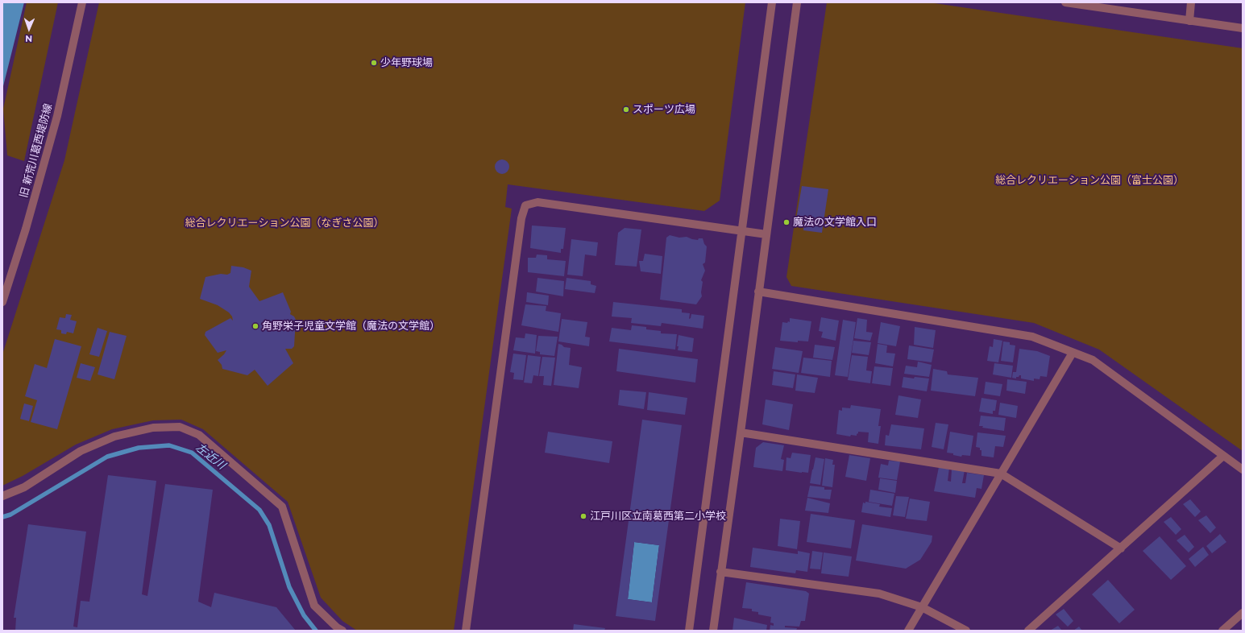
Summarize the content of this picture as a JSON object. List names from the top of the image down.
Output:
{
  "streets": {
    "street": ["旧 新荒川葛西堤防線"]
  },
  "water": ["左近川"],
  "parks": ["総合レクリエーション公園（富士公園）", "総合レクリエーション公園（なぎさ公園）"],
  "places": [
    "少年野球場",
    "スポーツ広場",
    "魔法の文学館入口",
    "角野栄子児童文学館（魔法の文学館）",
    "江戸川区立南葛西第二小学校"
  ],
  "north": "bottom"
}
